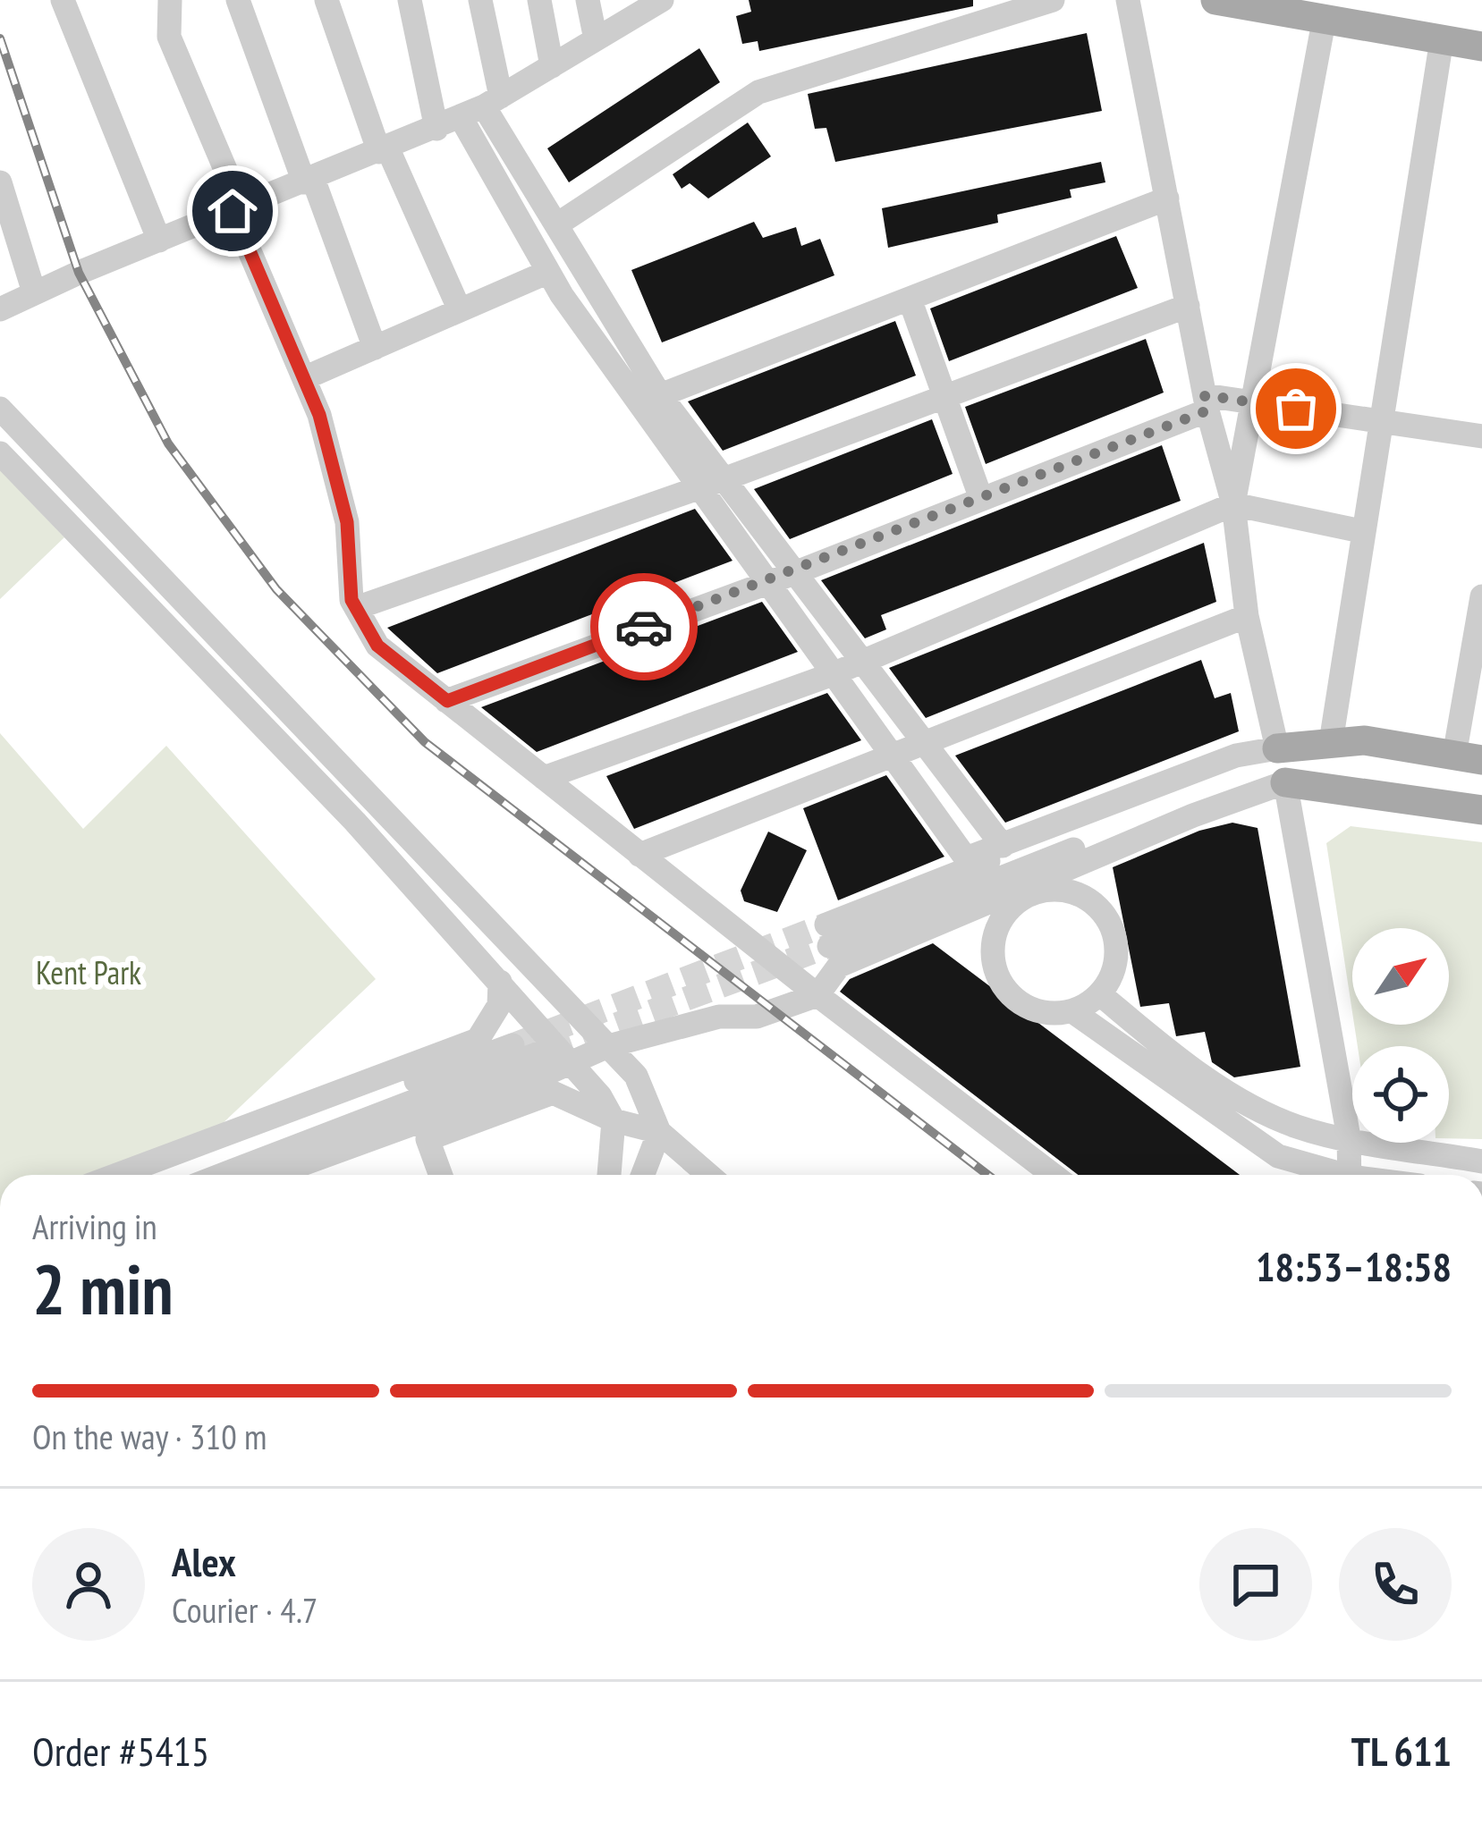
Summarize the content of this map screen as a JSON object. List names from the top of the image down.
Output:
{
  "parks": ["Kent Park"],
  "north": "top right",
  "page": {
    "heading": ["2 min", "Arriving in", "18:53–18:58"],
    "panel": [
      "Alex",
      "Courier · 4.7",
      "Order #5415",
      "TL 611"
    ],
    "bar": "On the way · 310 m"
  }
}
